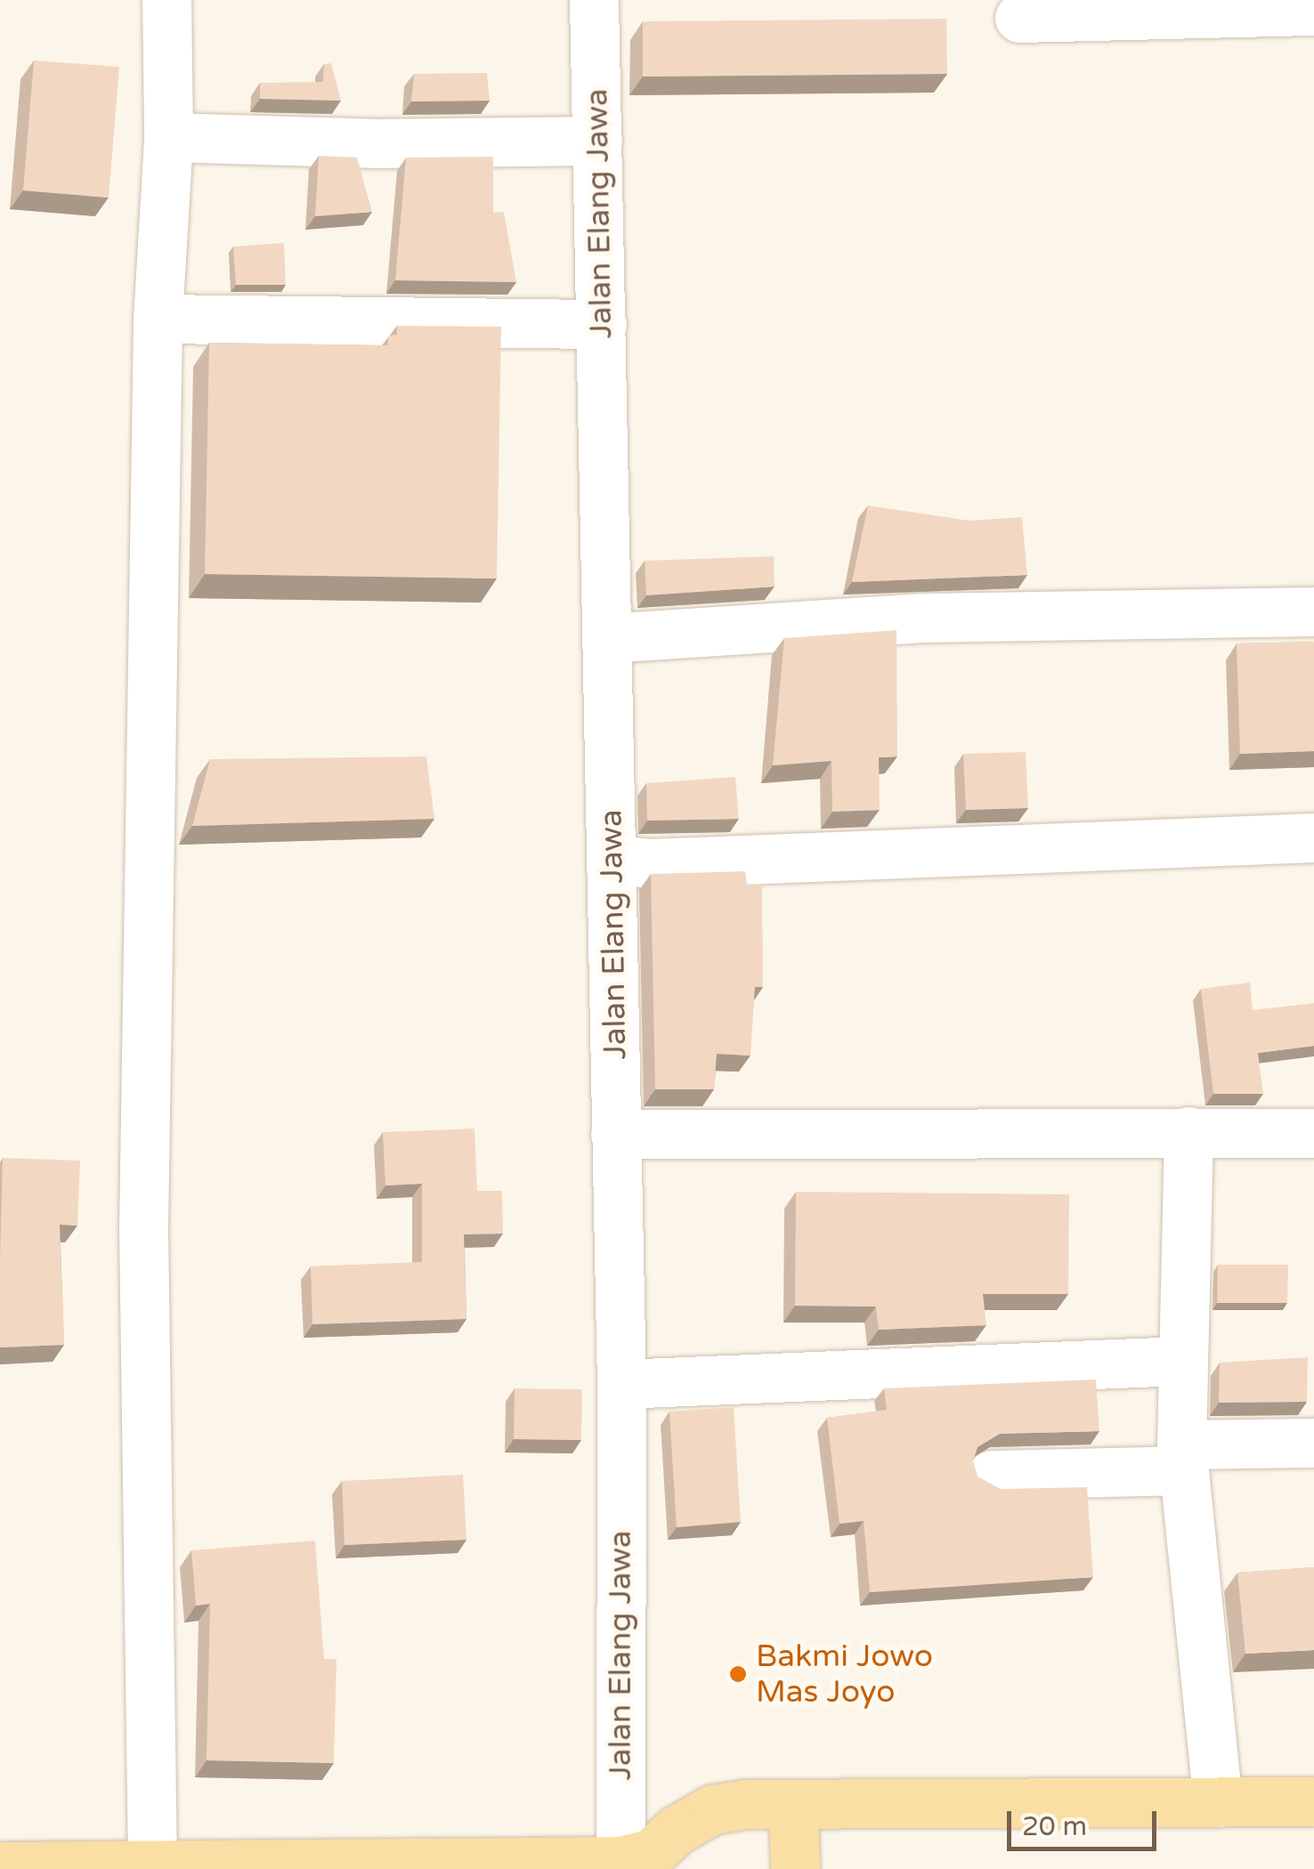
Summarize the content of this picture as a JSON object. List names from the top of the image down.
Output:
{
  "streets": {
    "street": ["Jalan Elang Jawa"]
  },
  "places": ["Bakmi Jowo Mas Joyo"],
  "scale_bar": "20 m"
}
